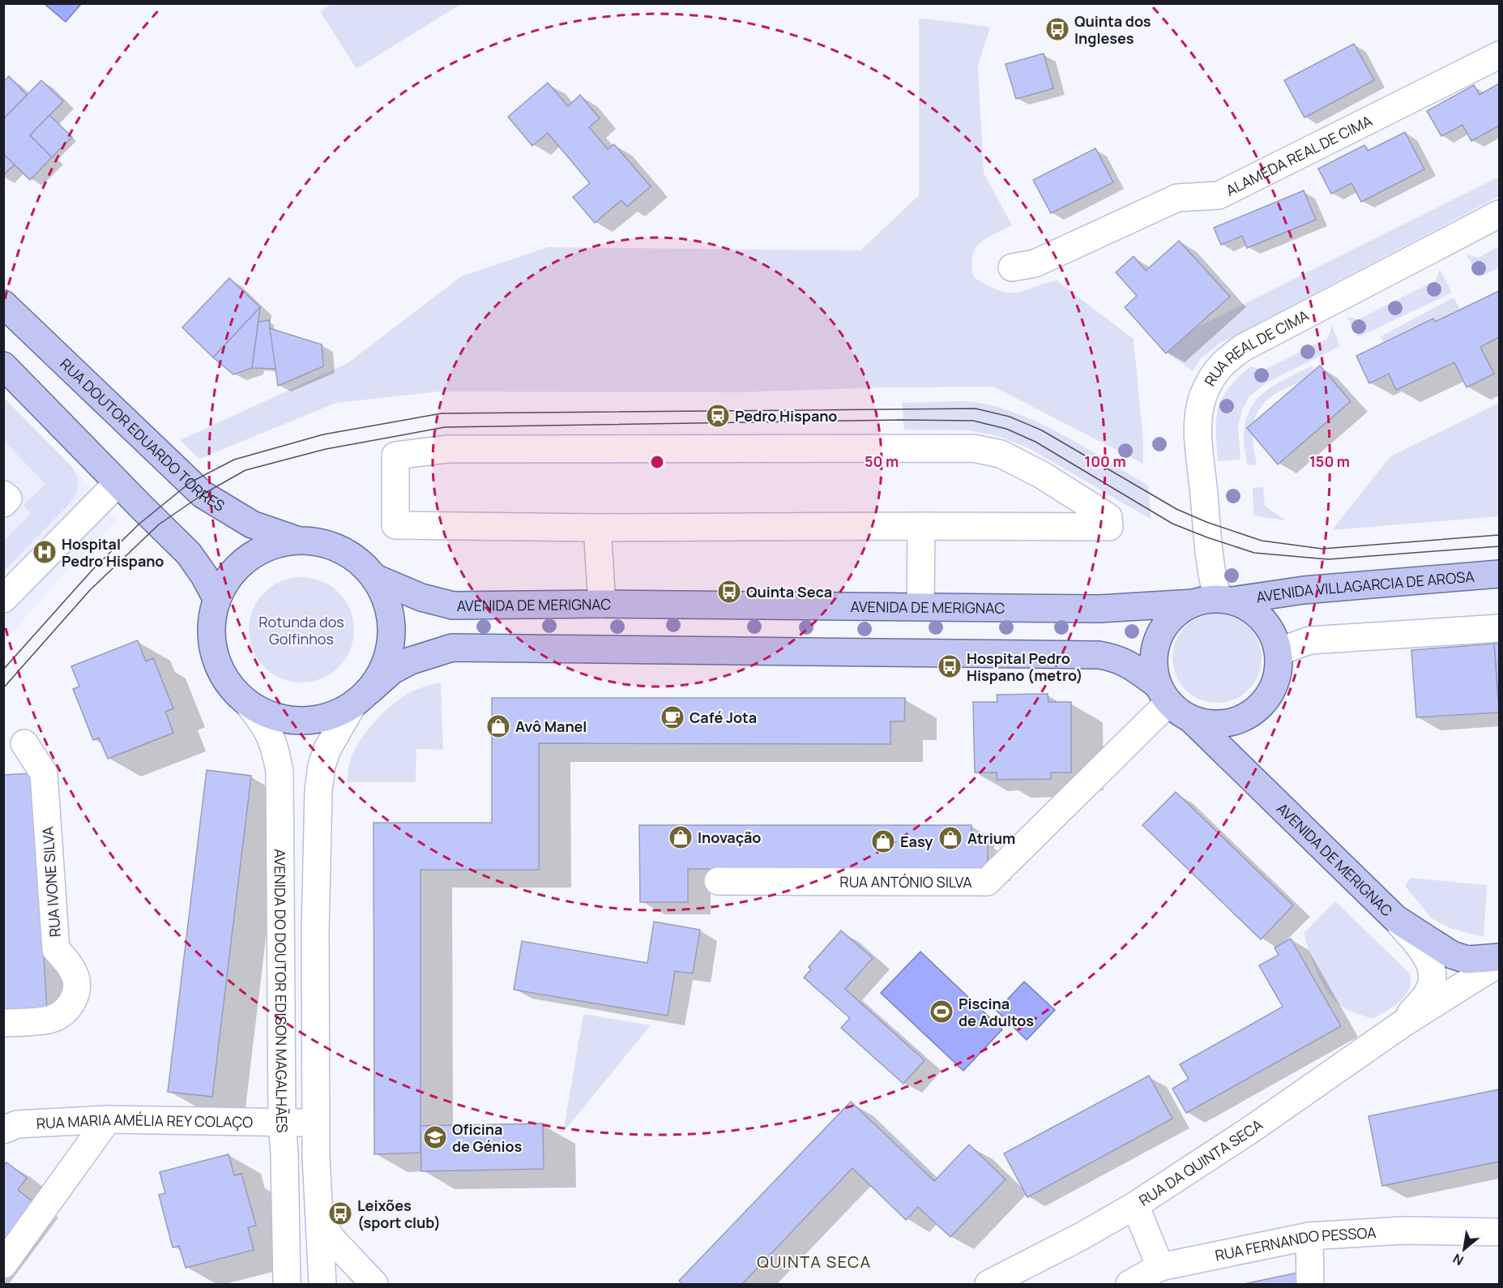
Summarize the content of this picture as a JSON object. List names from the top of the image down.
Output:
{
  "streets": {
    "main road": [
      "RUA DOUTOR EDUARDO TORRES",
      "AVENIDA VILLAGARCIA DE AROSA",
      "AVENIDA DE MERIGNAC",
      "AVENIDA DO DOUTOR EDISON MAGALHÃES"
    ],
    "street": [
      "ALAMEDA REAL DE CIMA",
      "RUA REAL DE CIMA",
      "RUA ANTÓNIO SILVA",
      "RUA IVONE SILVA",
      "RUA MARIA AMÉLIA REY COLAÇO",
      "RUA DA QUINTA SECA",
      "RUA FERNANDO PESSOA"
    ]
  },
  "crossings": [
    ["RUA REAL DE CIMA", "AVENIDA VILLAGARCIA DE AROSA"],
    ["RUA REAL DE CIMA", "AVENIDA DE MERIGNAC"],
    ["RUA REAL DE CIMA", "RUA ANTÓNIO SILVA"],
    ["RUA DOUTOR EDUARDO TORRES", "AVENIDA DO DOUTOR EDISON MAGALHÃES"],
    ["AVENIDA VILLAGARCIA DE AROSA", "AVENIDA DE MERIGNAC"],
    ["AVENIDA VILLAGARCIA DE AROSA", "RUA ANTÓNIO SILVA"],
    ["AVENIDA DE MERIGNAC", "RUA ANTÓNIO SILVA"],
    ["AVENIDA DE MERIGNAC", "AVENIDA DO DOUTOR EDISON MAGALHÃES"],
    ["AVENIDA DE MERIGNAC", "RUA DA QUINTA SECA"],
    ["AVENIDA DO DOUTOR EDISON MAGALHÃES", "RUA MARIA AMÉLIA REY COLAÇO"]
  ],
  "districts": ["QUINTA SECA"],
  "parks": ["Rotunda dos Golfinhos"],
  "places": {
    "bus stop": [
      "Quinta dos Ingleses",
      "Quinta Seca",
      "Hospital Pedro Hispano (metro)",
      "Leixões (sport club)"
    ],
    "station": ["Pedro Hispano"],
    "hospital": ["Hospital Pedro Hispano"],
    "cafe": ["Café Jota"],
    "shop": [
      "Avô Manel",
      "Inovação",
      "Atrium",
      "Easy"
    ],
    "sports": ["Piscina de Adultos"],
    "school or university": ["Oficina de Génios"]
  },
  "north": "bottom left",
  "rings": ["50 m", "100 m", "150 m"]
}
